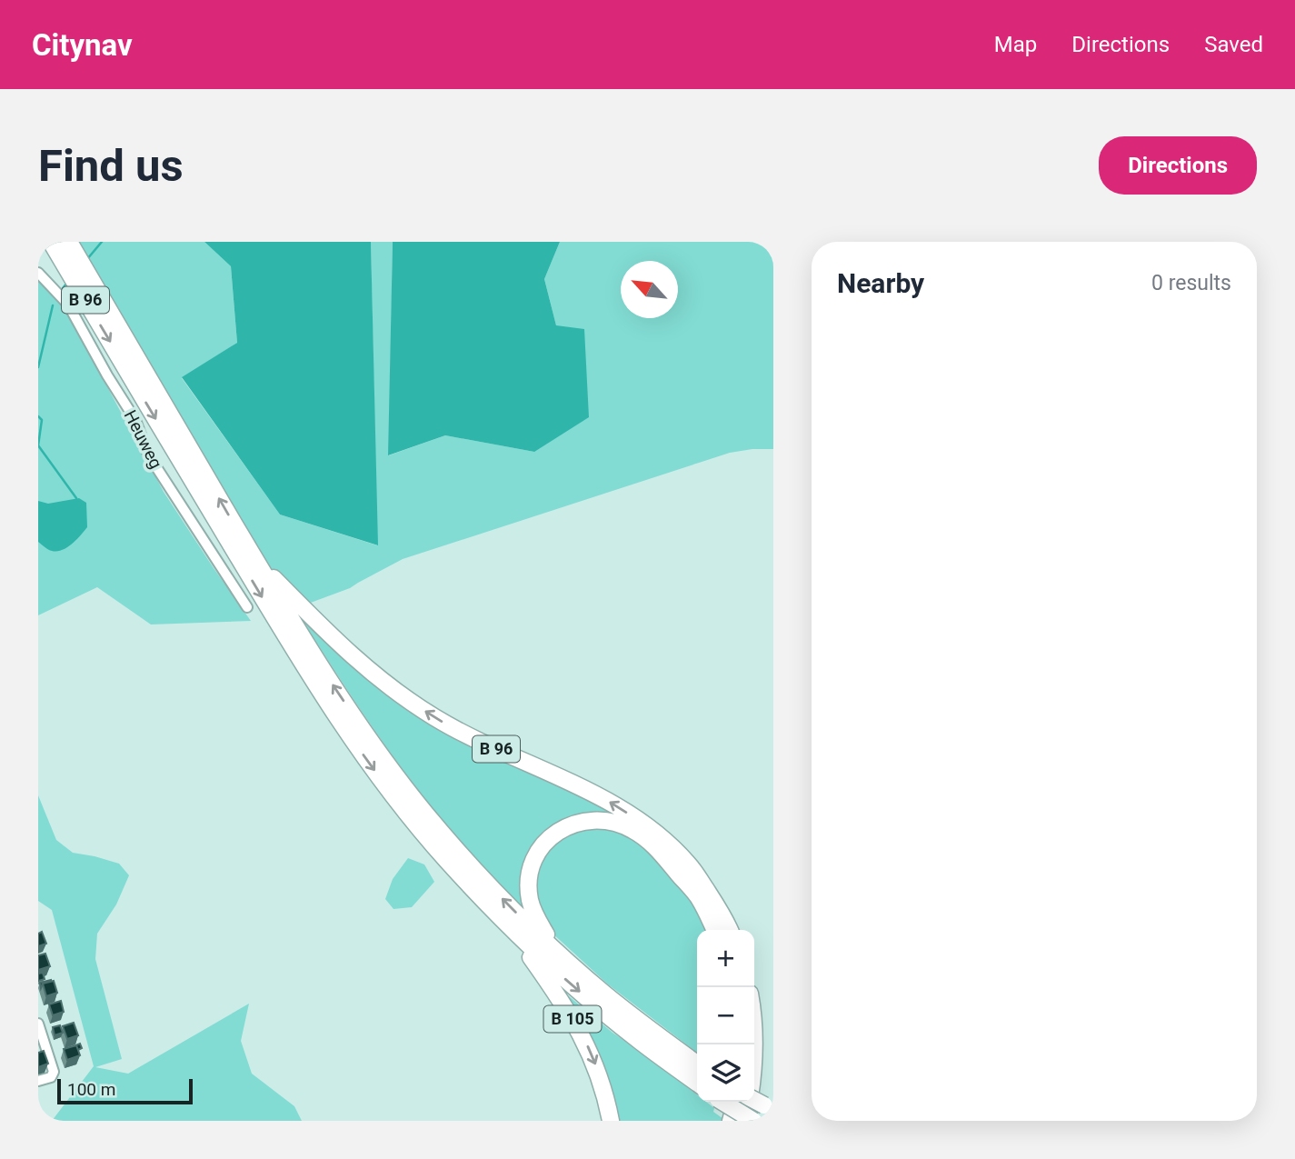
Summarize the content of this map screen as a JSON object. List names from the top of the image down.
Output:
{
  "streets": {
    "highway": ["B 96", "B 105"],
    "street": ["Heuweg"]
  },
  "crossings": [
    ["B 96", "B 105"]
  ],
  "scale_bar": "100 m",
  "north": "top left",
  "page": {
    "header": "Citynav",
    "nav": ["Map", "Directions", "Saved"],
    "buttons": "Directions",
    "title": "Find us",
    "heading": ["Nearby", "0 results"],
    "map_buttons": ["+", "−"],
    "scale": "100 m"
  }
}
